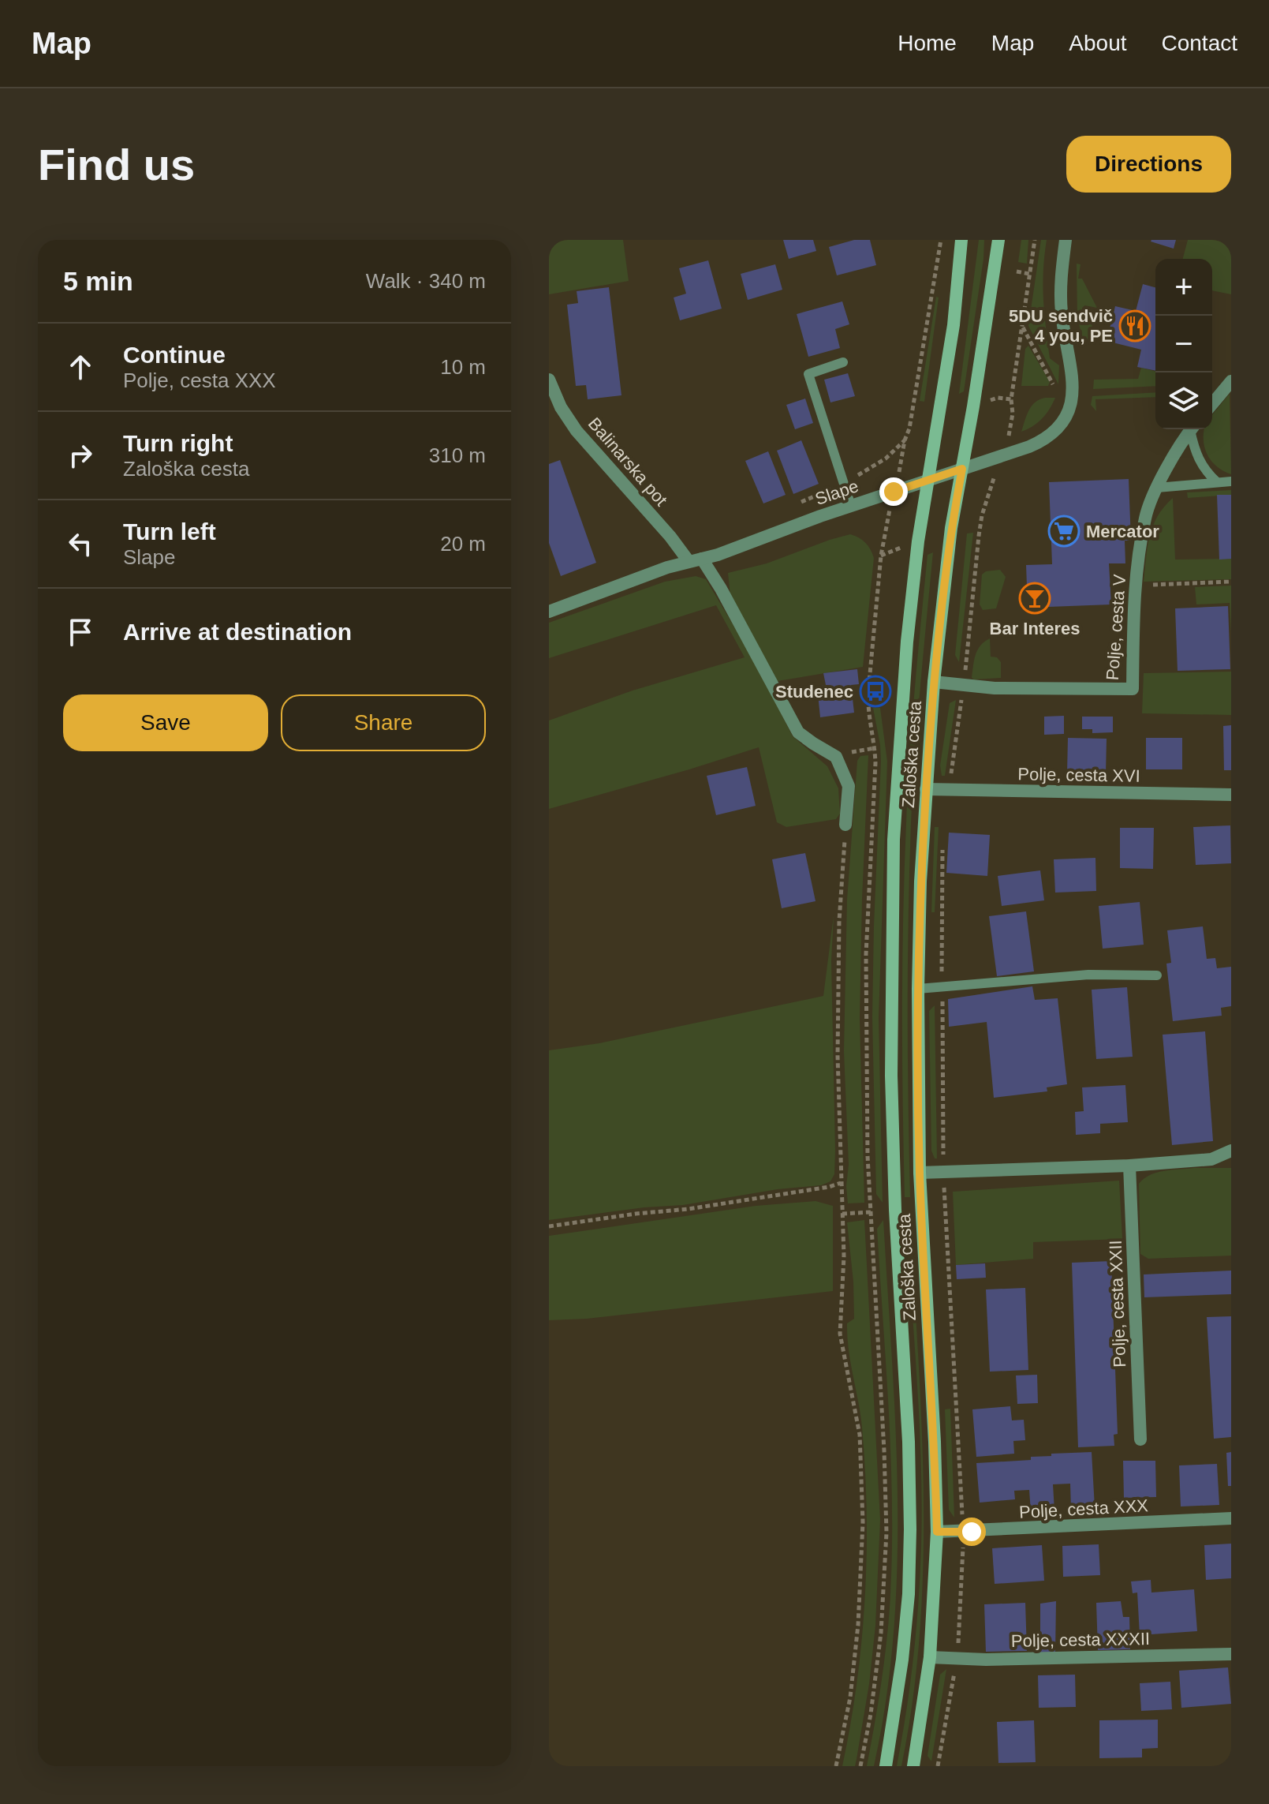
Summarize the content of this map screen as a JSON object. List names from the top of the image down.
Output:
{
  "streets": {
    "main road": ["Zaloška cesta"],
    "street": [
      "Balinarska pot",
      "Slape",
      "Polje, cesta V",
      "Polje, cesta XVI",
      "Polje, cesta XXII",
      "Polje, cesta XXX",
      "Polje, cesta XXXII"
    ]
  },
  "crossings": [
    ["Balinarska pot", "Slape"],
    ["Slape", "Zaloška cesta"],
    ["Polje, cesta V", "Zaloška cesta"],
    ["Zaloška cesta", "Polje, cesta XVI"],
    ["Zaloška cesta", "Polje, cesta XXX"],
    ["Zaloška cesta", "Polje, cesta XXXII"]
  ],
  "places": {
    "restaurant": ["5DU sendvič 4 you, PE"],
    "supermarket": ["Mercator"],
    "bar": ["Bar Interes"],
    "bus stop": ["Studenec"]
  },
  "page": {
    "header": "Map",
    "nav": [
      "Home",
      "Map",
      "About",
      "Contact"
    ],
    "buttons": [
      "Directions",
      ["Save", "Share"]
    ],
    "title": "Find us",
    "heading": ["5 min", "Walk · 340 m"],
    "map_buttons": ["+", "−"],
    "list": [
      ["Continue", "Polje, cesta XXX", "10 m"],
      ["Turn right", "Zaloška cesta", "310 m"],
      ["Turn left", "Slape", "20 m"],
      "Arrive at destination"
    ]
  }
}
